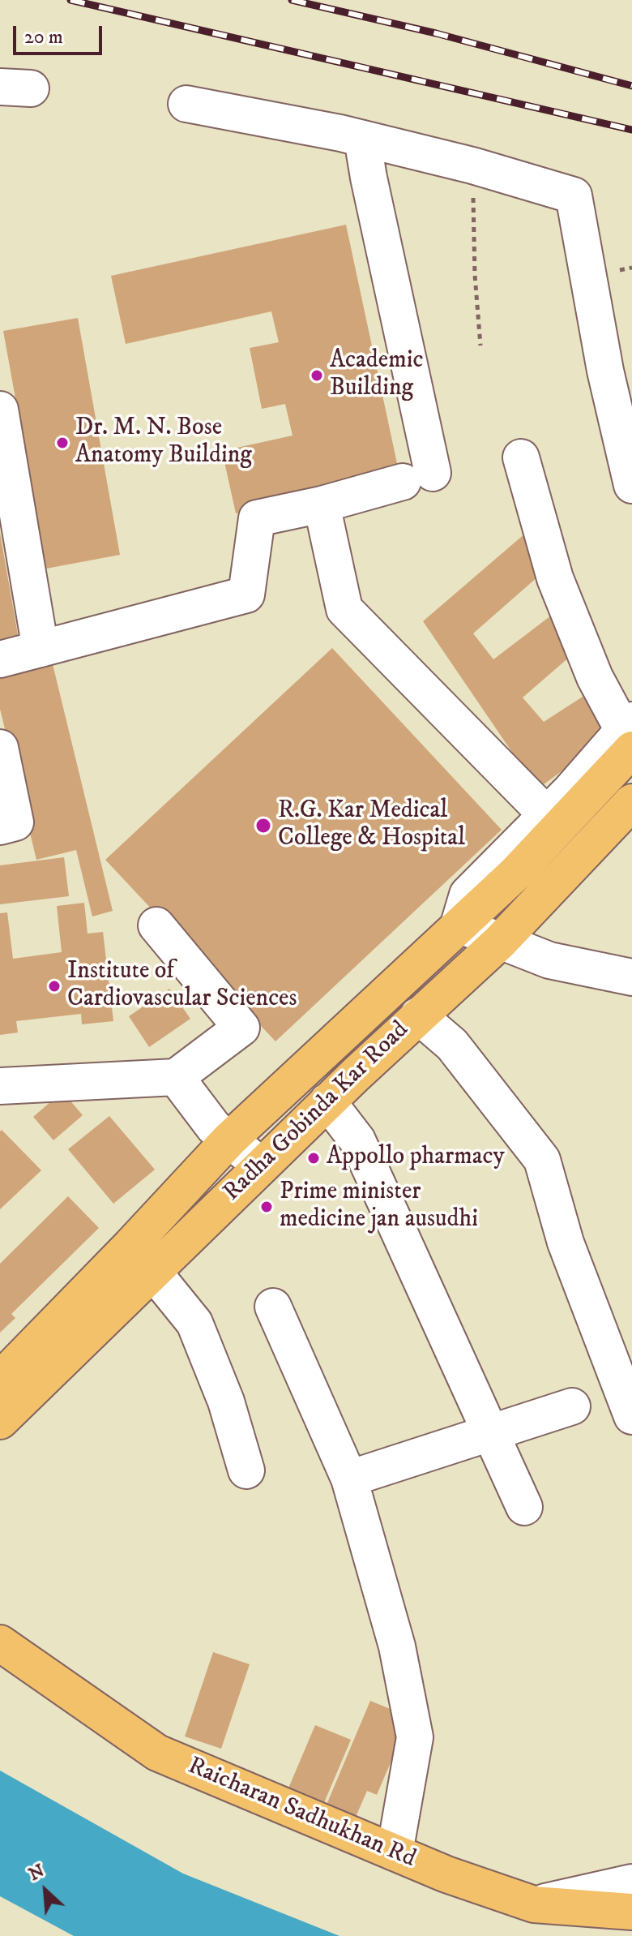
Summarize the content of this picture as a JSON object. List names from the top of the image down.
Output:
{
  "streets": {
    "main road": ["Radha Gobinda Kar Road", "Raicharan Sadhukhan Rd"]
  },
  "places": [
    "Academic Building",
    "Dr. M. N. Bose Anatomy Building",
    "R.G. Kar Medical College & Hospital",
    "Institute of Cardiovascular Sciences",
    "Appollo pharmacy",
    "Prime minister medicine jan ausudhi"
  ],
  "scale_bar": "20 m",
  "north": "top left"
}
